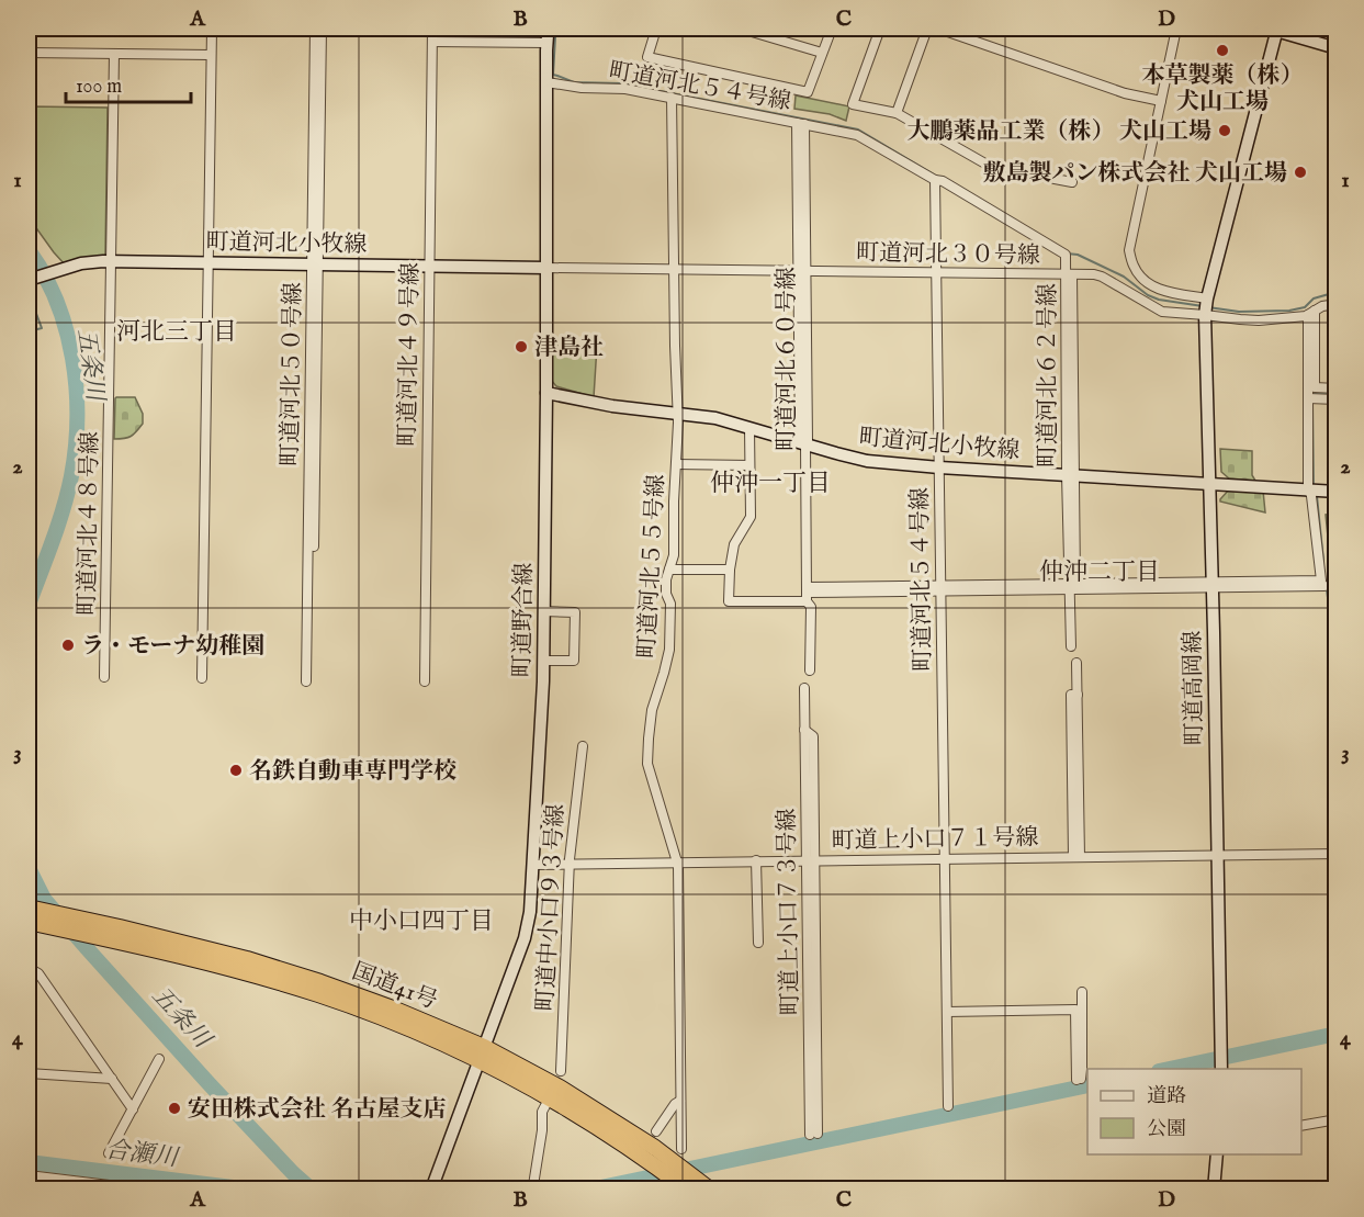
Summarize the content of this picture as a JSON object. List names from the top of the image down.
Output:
{
  "streets": {
    "highway": ["国道41号"],
    "street": [
      "町道河北５４号線",
      "町道河北小牧線",
      "町道河北３０号線",
      "町道河北４９号線",
      "町道河北６０号線",
      "町道河北５０号線",
      "町道河北６２号線",
      "町道河北４８号線",
      "町道河北５５号線",
      "町道野合線",
      "町道高岡線",
      "町道上小口７１号線",
      "町道中小口９３号線",
      "町道上小口７３号線"
    ]
  },
  "crossings": [
    ["町道河北５４号線", "町道河北小牧線"],
    ["町道河北５４号線", "町道河北３０号線"],
    ["町道河北５４号線", "町道河北６０号線"],
    ["町道河北５４号線", "町道河北６２号線"],
    ["町道河北５４号線", "町道河北５５号線"],
    ["町道河北５４号線", "町道野合線"],
    ["町道河北５４号線", "町道上小口７１号線"],
    ["町道河北小牧線", "町道河北３０号線"],
    ["町道河北小牧線", "町道河北４９号線"],
    ["町道河北小牧線", "町道河北６０号線"],
    ["町道河北小牧線", "町道河北５０号線"],
    ["町道河北小牧線", "町道河北６２号線"],
    ["町道河北小牧線", "町道河北４８号線"],
    ["町道河北小牧線", "町道河北５５号線"],
    ["町道河北小牧線", "町道野合線"],
    ["町道河北小牧線", "町道高岡線"],
    ["町道河北３０号線", "町道河北６０号線"],
    ["町道河北３０号線", "町道河北６２号線"],
    ["町道河北３０号線", "町道河北５５号線"],
    ["町道河北３０号線", "町道野合線"],
    ["町道河北３０号線", "町道高岡線"],
    ["町道河北５５号線", "町道上小口７１号線"],
    ["町道河北５５号線", "国道41号"],
    ["町道野合線", "町道上小口７１号線"],
    ["町道野合線", "国道41号"],
    ["町道高岡線", "町道上小口７１号線"],
    ["町道上小口７１号線", "町道中小口９３号線"],
    ["町道上小口７１号線", "町道上小口７３号線"]
  ],
  "districts": [
    "河北三丁目",
    "仲沖一丁目",
    "仲沖二丁目",
    "中小口四丁目"
  ],
  "water": ["五条川", "合瀬川"],
  "places": [
    "本草製薬（株） 犬山工場",
    "大鵬薬品工業（株） 犬山工場",
    "敷島製パン株式会社 犬山工場",
    "津島社",
    "ラ・モーナ幼稚園",
    "名鉄自動車専門学校",
    "安田株式会社 名古屋支店"
  ],
  "legend": ["道路", "公園"],
  "scale_bar": "100 m",
  "grid": {
    "columns": [
      "A",
      "B",
      "C",
      "D"
    ],
    "rows": [
      "1",
      "2",
      "3",
      "4"
    ]
  }
}
